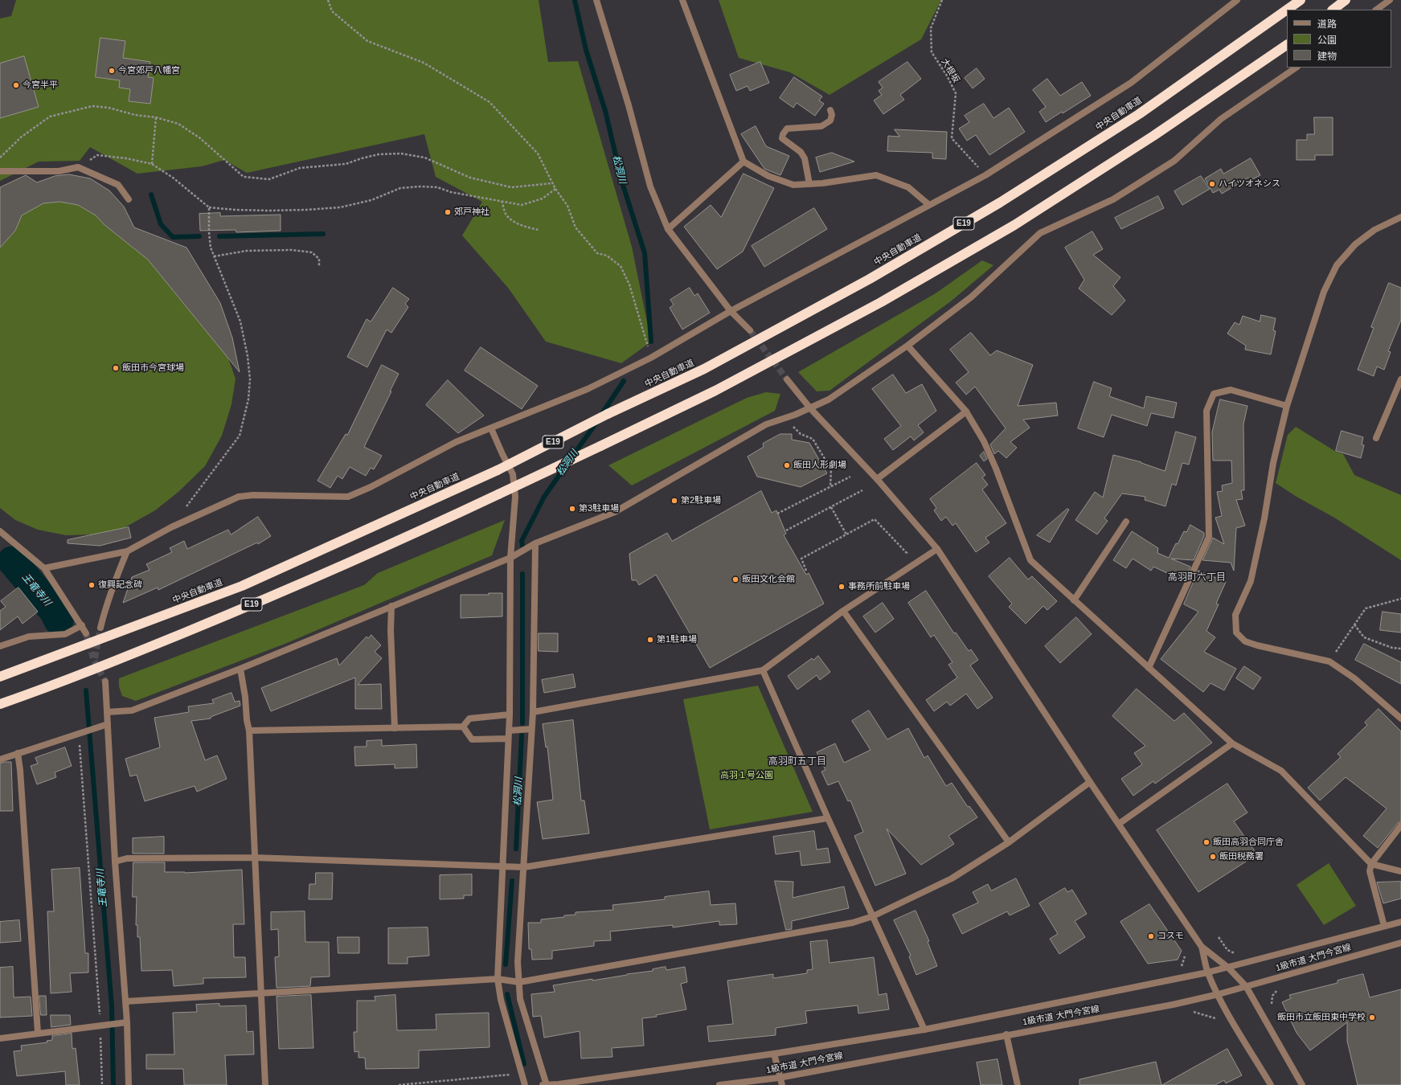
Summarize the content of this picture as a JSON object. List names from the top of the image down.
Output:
{
  "streets": {
    "highway": ["中央自動車道", "E19"],
    "street": ["1級市道 大門今宮線"],
    "path": ["大根坂"]
  },
  "districts": ["高羽町六丁目", "高羽町五丁目"],
  "water": ["松洞川", "王竜寺川"],
  "parks": ["高羽１号公園"],
  "places": [
    "今宮郊戸八幡宮",
    "今宮半平",
    "ハイツオネシス",
    "郊戸神社",
    "飯田市今宮球場",
    "飯田人形劇場",
    "第2駐車場",
    "第3駐車場",
    "飯田文化会館",
    "復興記念碑",
    "事務所前駐車場",
    "第1駐車場",
    "飯田高羽合同庁舎",
    "飯田税務署",
    "コスモ",
    "飯田市立飯田東中学校"
  ],
  "legend": ["道路", "公園", "建物"]
}
